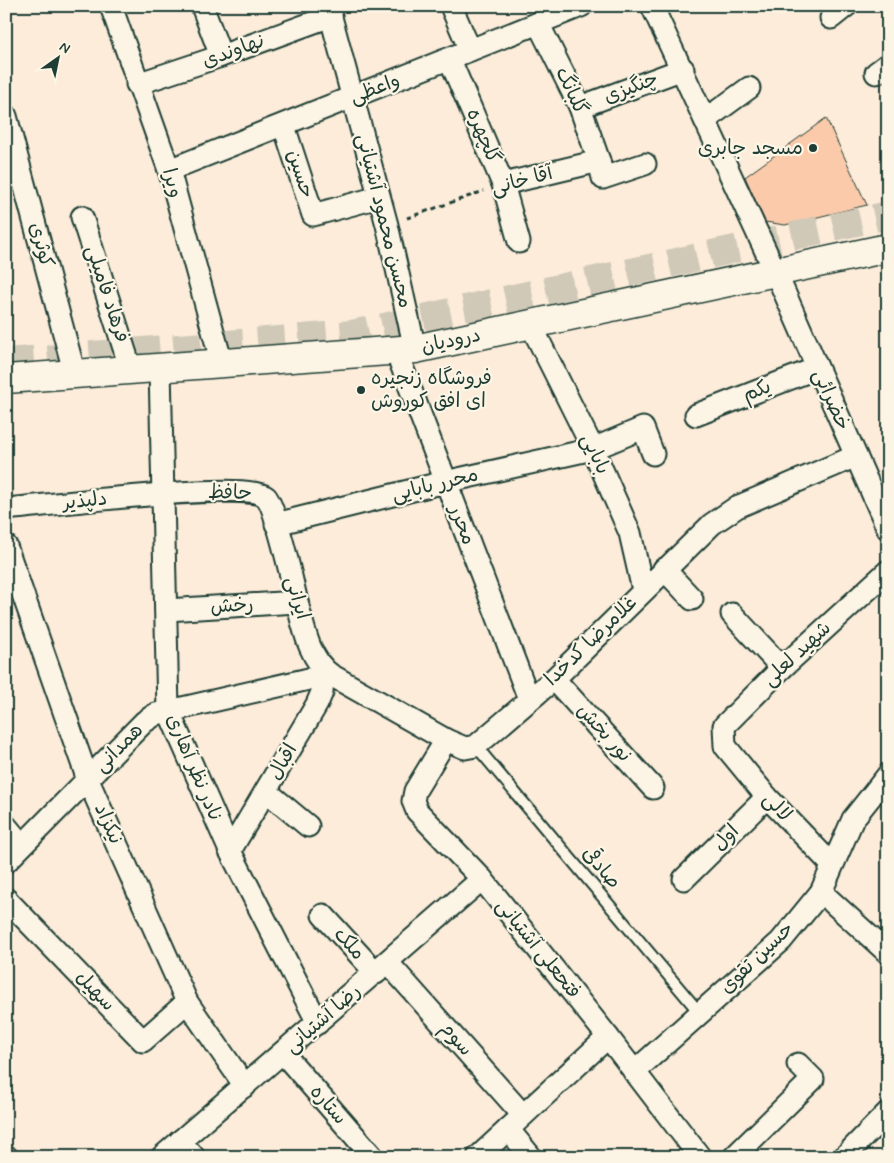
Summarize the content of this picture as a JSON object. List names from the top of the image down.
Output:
{
  "streets": {
    "main road": ["درودیان"],
    "street": [
      "نهاوندی",
      "چنگیزی",
      "واعظی",
      "گلبانگ",
      "گلچهره",
      "حسین",
      "آقا خانی",
      "ویرا",
      "محسن محمود آشتیانی",
      "کوثری",
      "فرهاد فامیلی",
      "یکم",
      "خضرائی",
      "بابایی",
      "محرر بابایی",
      "حافظ",
      "دلپذیر",
      "محرر",
      "ایرانی",
      "رخش",
      "غلامرضا کدخدا",
      "شهید لعلی",
      "نور بخش",
      "همدانی",
      "اقبال",
      "نادر نظر آهاری",
      "لالی",
      "نیکزاد",
      "اول",
      "ملک",
      "فتحعلی آشتیانی",
      "حسین تقوی",
      "سهیل",
      "رضا آشتیانی",
      "سوم",
      "ستاره"
    ],
    "lane": ["صادقی"]
  },
  "crossings": [
    ["نهاوندی", "ویرا"],
    ["نهاوندی", "محسن محمود آشتیانی"],
    ["چنگیزی", "گلبانگ"],
    ["چنگیزی", "خضرائی"],
    ["واعظی", "گلبانگ"],
    ["واعظی", "گلچهره"],
    ["واعظی", "حسین"],
    ["واعظی", "ویرا"],
    ["واعظی", "محسن محمود آشتیانی"],
    ["گلبانگ", "آقا خانی"],
    ["گلچهره", "آقا خانی"],
    ["حسین", "محسن محمود آشتیانی"],
    ["آقا خانی", "محسن محمود آشتیانی"],
    ["ویرا", "درودیان"],
    ["محسن محمود آشتیانی", "درودیان"],
    ["محسن محمود آشتیانی", "محرر"],
    ["کوثری", "درودیان"],
    ["فرهاد فامیلی", "درودیان"],
    ["درودیان", "خضرائی"],
    ["درودیان", "بابایی"],
    ["درودیان", "محرر"],
    ["درودیان", "نادر نظر آهاری"],
    ["یکم", "خضرائی"],
    ["خضرائی", "غلامرضا کدخدا"],
    ["بابایی", "محرر بابایی"],
    ["بابایی", "غلامرضا کدخدا"],
    ["محرر بابایی", "حافظ"],
    ["محرر بابایی", "محرر"],
    ["محرر بابایی", "ایرانی"],
    ["حافظ", "دلپذیر"],
    ["حافظ", "ایرانی"],
    ["حافظ", "نادر نظر آهاری"],
    ["دلپذیر", "نادر نظر آهاری"],
    ["محرر", "غلامرضا کدخدا"],
    ["ایرانی", "رخش"],
    ["ایرانی", "همدانی"],
    ["ایرانی", "اقبال"],
    ["رخش", "نادر نظر آهاری"],
    ["غلامرضا کدخدا", "نور بخش"],
    ["غلامرضا کدخدا", "صادقی"],
    ["شهید لعلی", "لالی"],
    ["همدانی", "اقبال"],
    ["همدانی", "نادر نظر آهاری"],
    ["همدانی", "نیکزاد"],
    ["اقبال", "نادر نظر آهاری"],
    ["نادر نظر آهاری", "رضا آشتیانی"],
    ["لالی", "اول"],
    ["لالی", "حسین تقوی"],
    ["نیکزاد", "سهیل"],
    ["نیکزاد", "رضا آشتیانی"],
    ["صادقی", "حسین تقوی"],
    ["ملک", "رضا آشتیانی"],
    ["ملک", "سوم"],
    ["فتحعلی آشتیانی", "حسین تقوی"],
    ["فتحعلی آشتیانی", "رضا آشتیانی"],
    ["رضا آشتیانی", "سوم"],
    ["رضا آشتیانی", "ستاره"]
  ],
  "places": ["مسجد جابری", "فروشگاه زنجیره ای افق کوروش"],
  "north": "top right"
}
